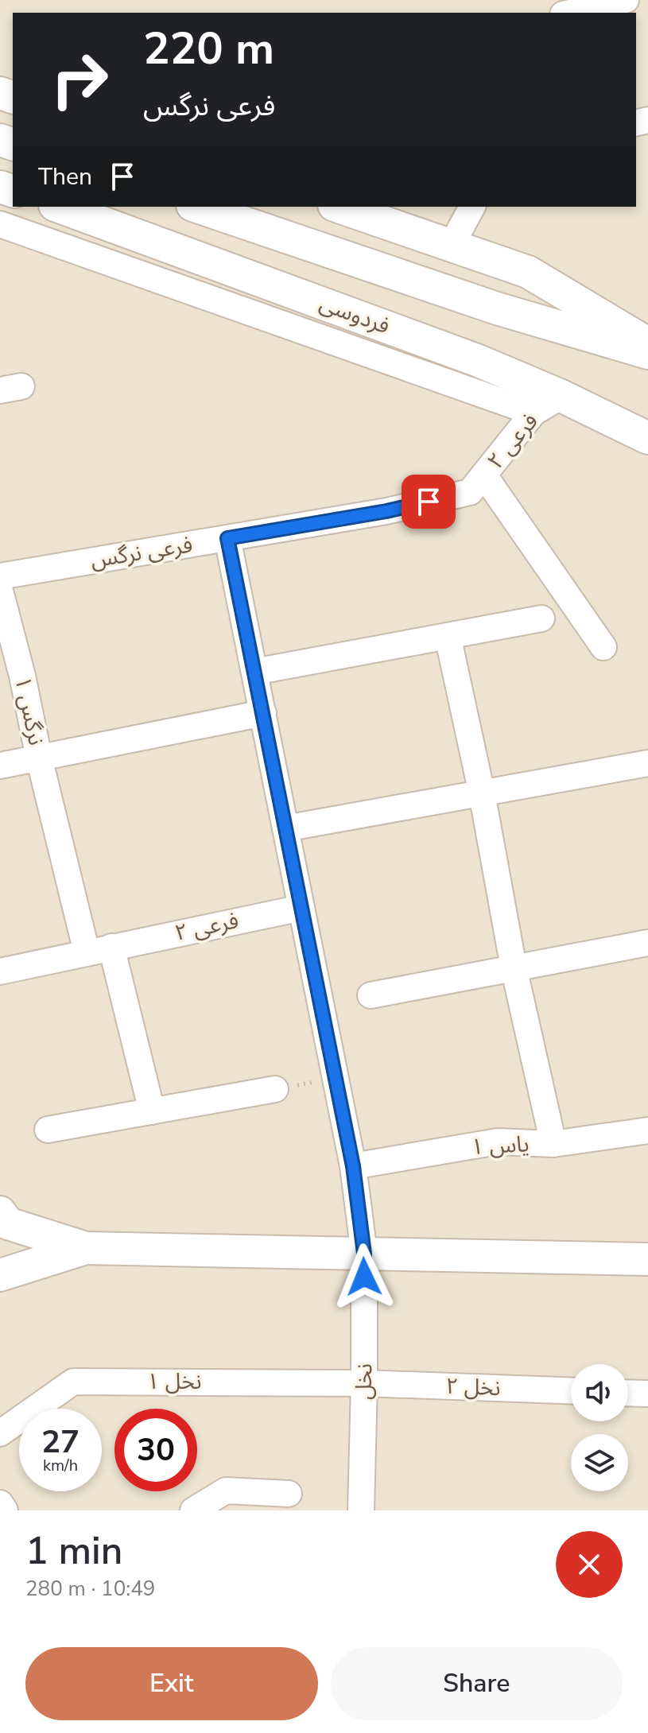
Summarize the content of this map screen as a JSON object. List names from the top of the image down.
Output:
{
  "streets": {
    "street": [
      "فردوسی",
      "فرعی ۲",
      "فرعی نرگس",
      "نرگس ۱",
      "یاس ۱",
      "نخل ۱",
      "نخل",
      "نخل ۲"
    ]
  },
  "crossings": [
    ["فردوسی", "فرعی ۲"],
    ["فرعی ۲", "فرعی نرگس"],
    ["فرعی ۲", "نرگس ۱"],
    ["فرعی ۲", "نخل"],
    ["فرعی نرگس", "نخل"],
    ["یاس ۱", "نخل"],
    ["نخل ۱", "نخل"],
    ["نخل ۱", "نخل ۲"],
    ["نخل", "نخل ۲"]
  ],
  "page": {
    "turn": ["220 m", "فرعی نرگس"],
    "then": "Then",
    "speed": "27 km/h",
    "limit": "30",
    "heading": ["1 min", "280 m · 10:49"],
    "buttons": ["Exit", "Share"]
  }
}
